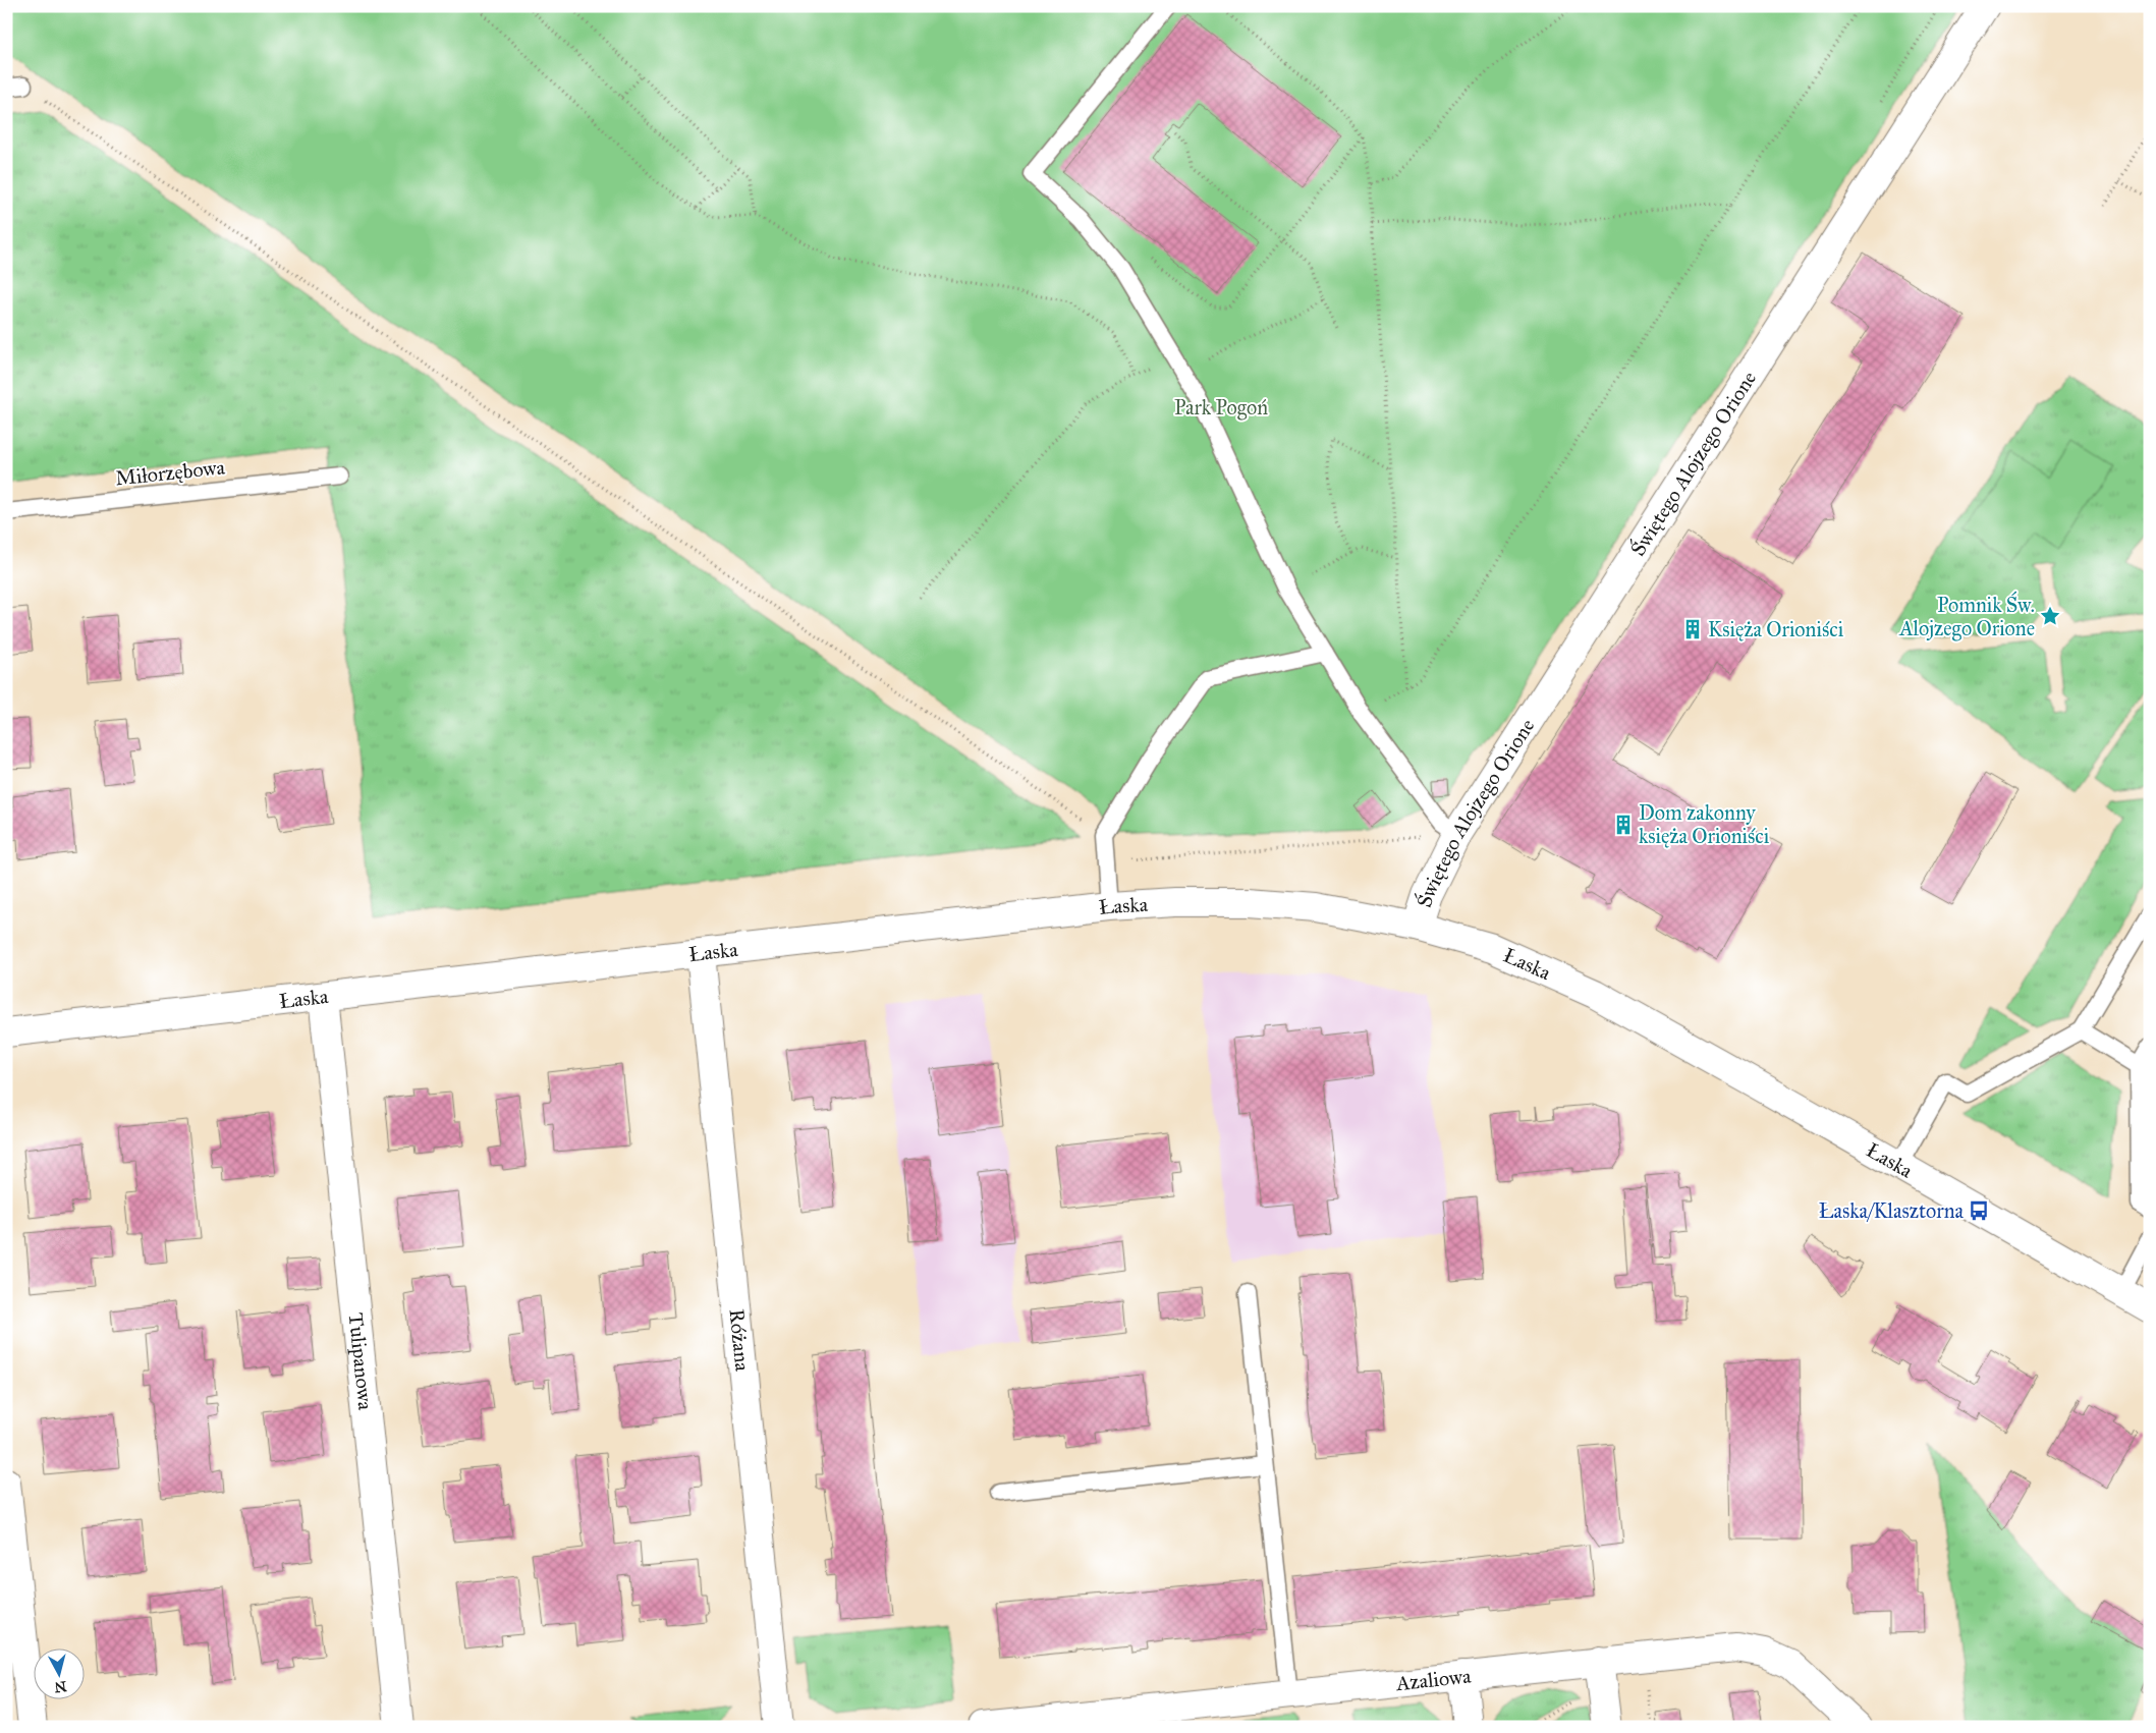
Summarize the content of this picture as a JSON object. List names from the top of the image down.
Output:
{
  "streets": {
    "street": [
      "Świętego Alojzego Orione",
      "Łaska",
      "Różana",
      "Tulipanowa",
      "Azaliowa"
    ],
    "lane": ["Miłorzębowa"]
  },
  "crossings": [
    ["Świętego Alojzego Orione", "Łaska"],
    ["Łaska", "Różana"],
    ["Łaska", "Tulipanowa"]
  ],
  "parks": ["Park Pogoń"],
  "places": {
    "place": ["Pomnik Św. Alojzego Orione"],
    "building": ["Księża Orioniści", "Dom zakonny księża Orioniści"],
    "bus stop": ["Łaska/Klasztorna"]
  },
  "north": "bottom"
}
